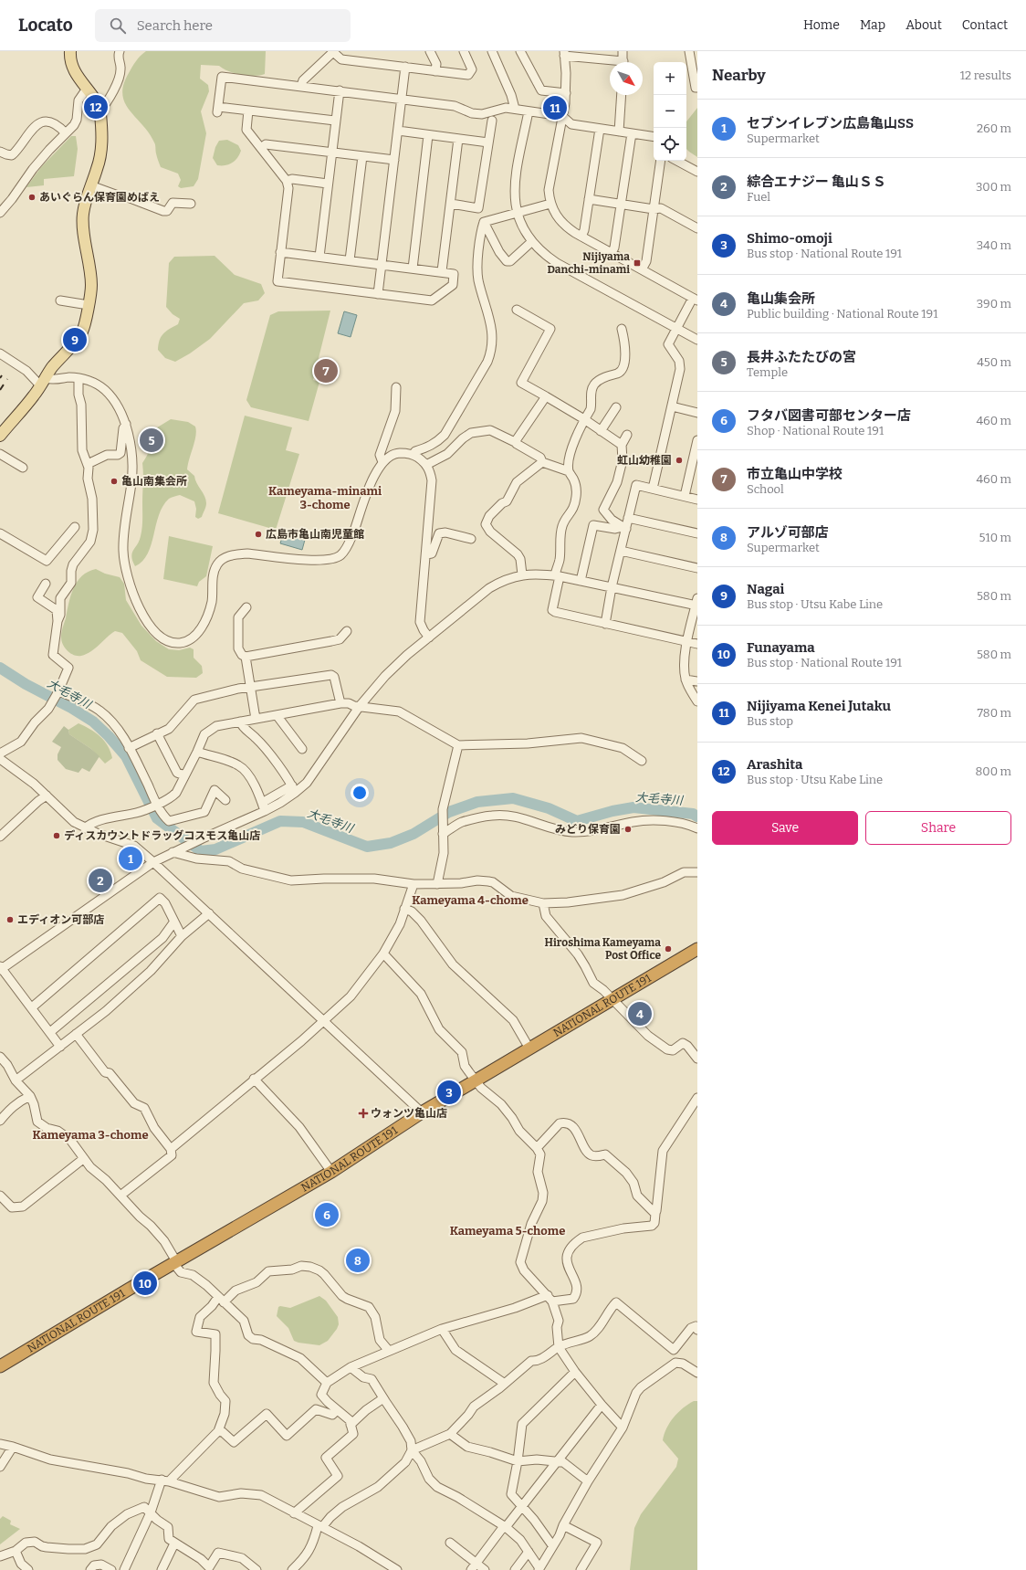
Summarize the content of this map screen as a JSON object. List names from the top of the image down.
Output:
{
  "streets": {
    "highway": ["NATIONAL ROUTE 191"]
  },
  "districts": [
    "Kameyama-minami 3-chome",
    "Kameyama 4-chome",
    "Kameyama 3-chome",
    "Kameyama 5-chome"
  ],
  "water": ["大毛寺川"],
  "places": {
    "other": [
      "あいぐらん保育園めばえ",
      "虹山幼稚園",
      "亀山南集会所",
      "広島市亀山南児童館",
      "みどり保育園",
      "ディスカウントドラッグコスモス亀山店",
      "エディオン可部店",
      "Hiroshima Kameyama Post Office"
    ],
    "transit": ["Nijiyama Danchi-minami"],
    "health": ["ウォンツ亀山店"]
  },
  "north": "bottom right",
  "page": {
    "header": "Locato",
    "search": "Search here",
    "nav": [
      "Home",
      "Map",
      "About",
      "Contact"
    ],
    "heading": ["Nearby", "12 results"],
    "map_buttons": ["+", "−"],
    "pins": [
      "12",
      "11",
      "9",
      "7",
      "5",
      "1",
      "2",
      "4",
      "3",
      "6",
      "8",
      "10"
    ],
    "list": [
      {
        "mark": "1",
        "name": "セブンイレブン広島亀山SS",
        "note": "Supermarket",
        "value": "260 m"
      },
      {
        "mark": "2",
        "name": "綜合エナジー 亀山ＳＳ",
        "note": "Fuel",
        "value": "300 m"
      },
      {
        "mark": "3",
        "name": "Shimo-omoji",
        "note": "Bus stop · National Route 191",
        "value": "340 m"
      },
      {
        "mark": "4",
        "name": "亀山集会所",
        "note": "Public building · National Route 191",
        "value": "390 m"
      },
      {
        "mark": "5",
        "name": "長井ふたたびの宮",
        "note": "Temple",
        "value": "450 m"
      },
      {
        "mark": "6",
        "name": "フタバ図書可部センター店",
        "note": "Shop · National Route 191",
        "value": "460 m"
      },
      {
        "mark": "7",
        "name": "市立亀山中学校",
        "note": "School",
        "value": "460 m"
      },
      {
        "mark": "8",
        "name": "アルゾ可部店",
        "note": "Supermarket",
        "value": "510 m"
      },
      {
        "mark": "9",
        "name": "Nagai",
        "note": "Bus stop · Utsu Kabe Line",
        "value": "580 m"
      },
      {
        "mark": "10",
        "name": "Funayama",
        "note": "Bus stop · National Route 191",
        "value": "580 m"
      },
      {
        "mark": "11",
        "name": "Nijiyama Kenei Jutaku",
        "note": "Bus stop",
        "value": "780 m"
      },
      {
        "mark": "12",
        "name": "Arashita",
        "note": "Bus stop · Utsu Kabe Line",
        "value": "800 m"
      }
    ],
    "buttons": ["Save", "Share"]
  }
}
